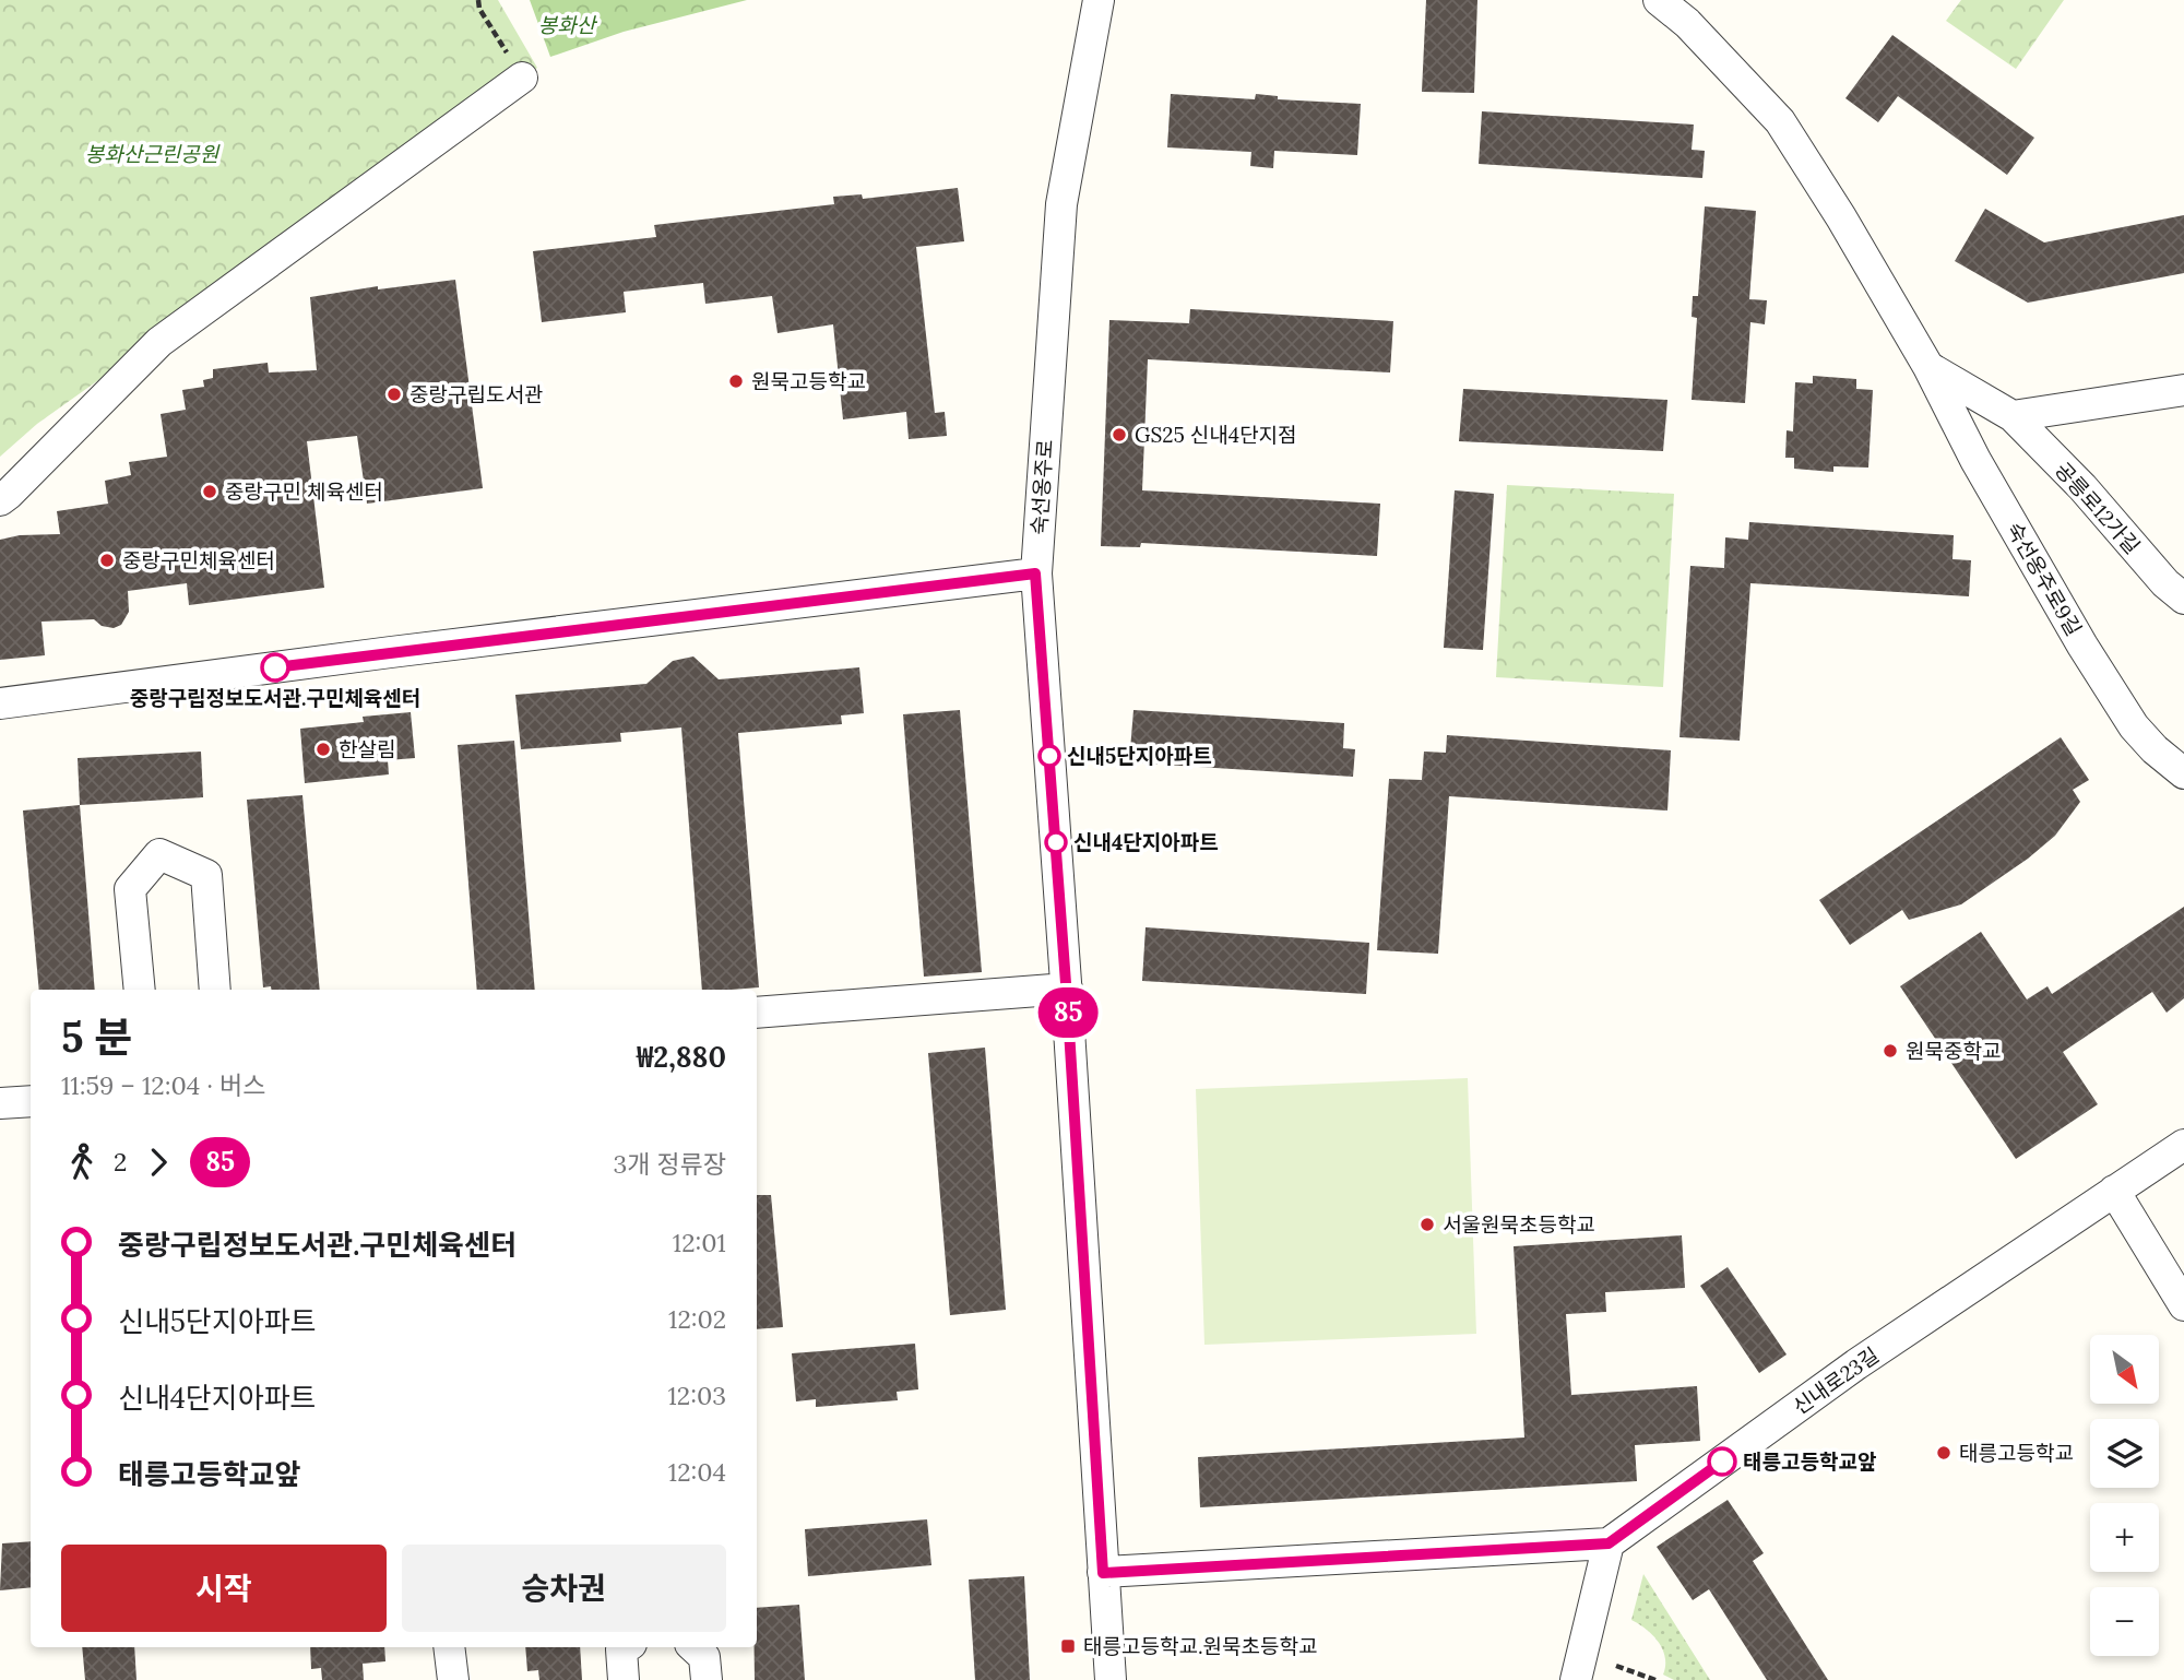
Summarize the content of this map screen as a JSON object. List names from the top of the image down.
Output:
{
  "streets": {
    "street": [
      "숙선옹주로",
      "공릉로12가길",
      "숙선옹주로9길",
      "신내로23길"
    ]
  },
  "crossings": [
    ["공릉로12가길", "숙선옹주로9길"]
  ],
  "parks": ["봉화산", "봉화산근린공원"],
  "places": {
    "other": [
      "원묵고등학교",
      "중랑구립도서관",
      "GS25 신내4단지점",
      "중랑구민 체육센터",
      "중랑구민체육센터",
      "중랑구립정보도서관.구민체육센터",
      "한살림",
      "신내5단지아파트",
      "신내4단지아파트",
      "원묵중학교",
      "서울원묵초등학교",
      "태릉고등학교",
      "태릉고등학교앞"
    ],
    "transit": ["태릉고등학교.원묵초등학교"]
  },
  "lines": ["bus line 85"],
  "north": "bottom right",
  "page": {
    "on_map": "85",
    "heading": ["5 분", "11:59 – 12:04 · 버스", "₩2,880"],
    "legs": ["2", "85", "3개 정류장"],
    "list": [
      {
        "name": "중랑구립정보도서관.구민체육센터",
        "value": "12:01"
      },
      {
        "name": "신내5단지아파트",
        "value": "12:02"
      },
      {
        "name": "신내4단지아파트",
        "value": "12:03"
      },
      {
        "name": "태릉고등학교앞",
        "value": "12:04"
      }
    ],
    "map_buttons": ["+", "−"],
    "buttons": ["시작", "승차권"]
  }
}
